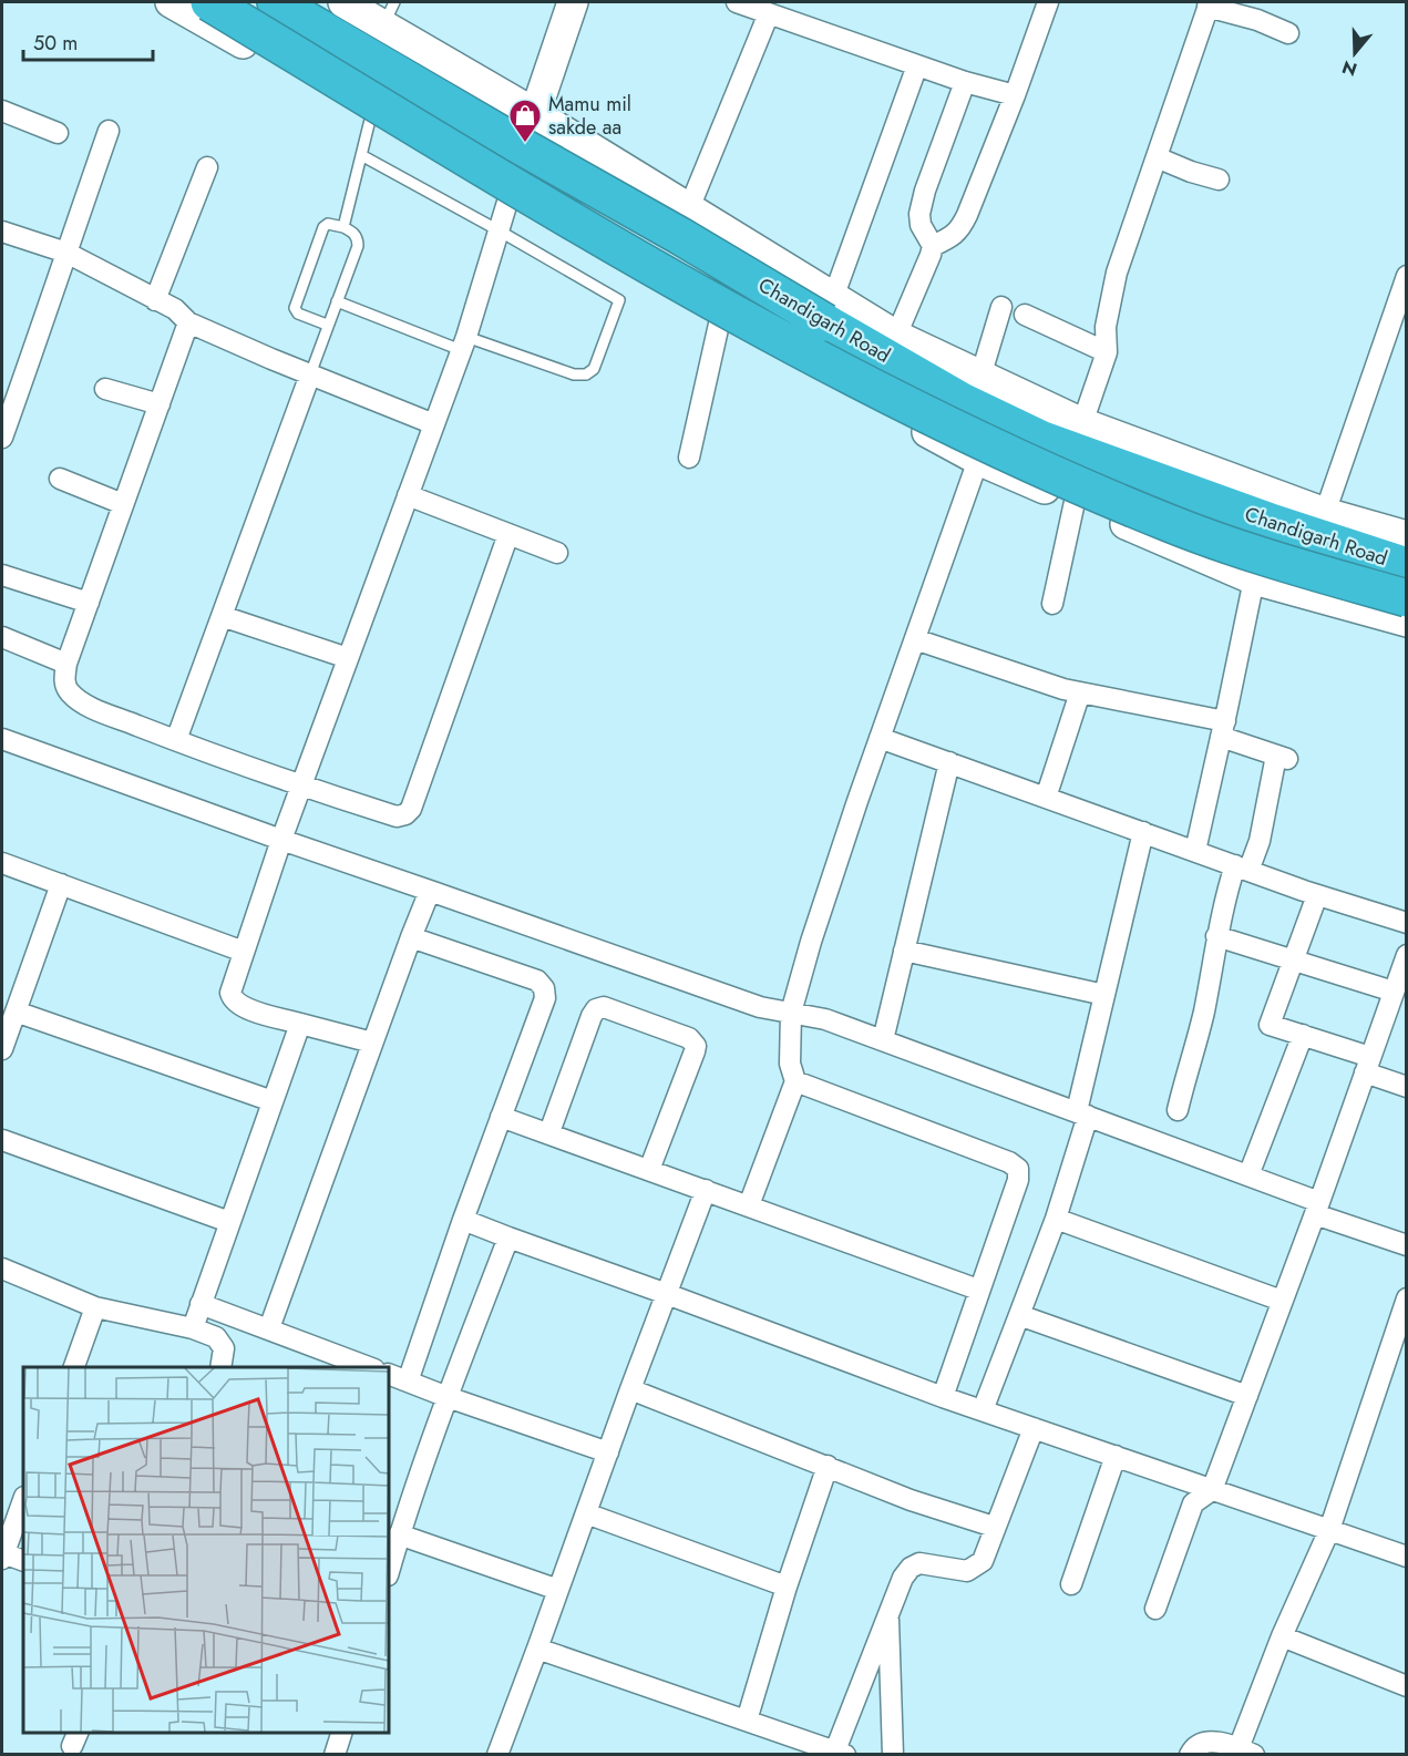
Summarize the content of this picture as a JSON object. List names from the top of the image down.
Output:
{
  "streets": {
    "highway": ["Chandigarh Road"]
  },
  "places": {
    "shop": ["Mamu mil sakde aa"]
  },
  "scale_bar": "50 m",
  "north": "bottom"
}
